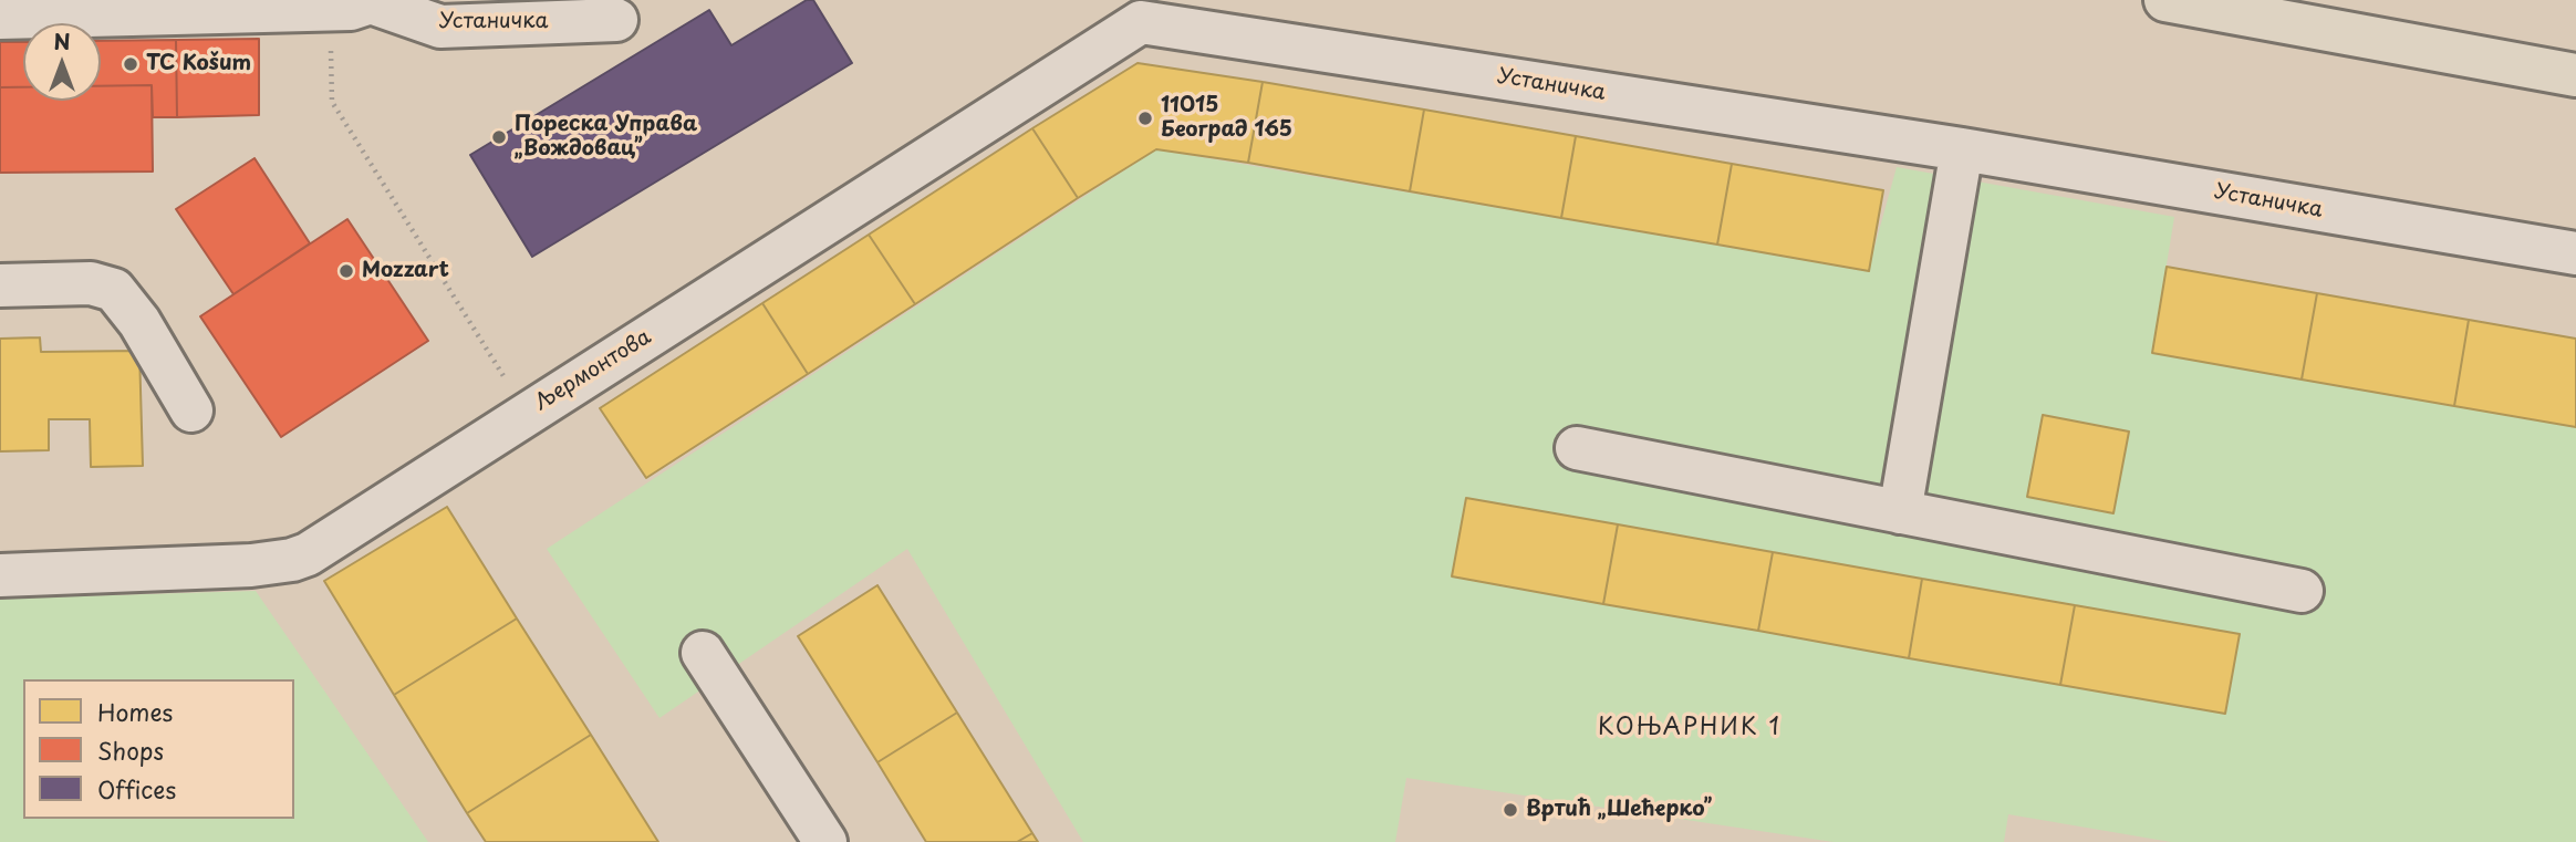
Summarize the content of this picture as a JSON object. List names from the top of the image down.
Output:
{
  "streets": {
    "street": ["Устаничка", "Љермонтова"]
  },
  "crossings": [
    ["Устаничка", "Љермонтова"]
  ],
  "districts": ["КОЊАРНИК 1"],
  "places": [
    "TC Košum",
    "11015 Београд 165",
    "Пореска Управа „Вождовац”",
    "Mozzart",
    "Вртић „Шећерко”"
  ],
  "legend": ["Homes", "Shops", "Offices"],
  "north": "top"
}
